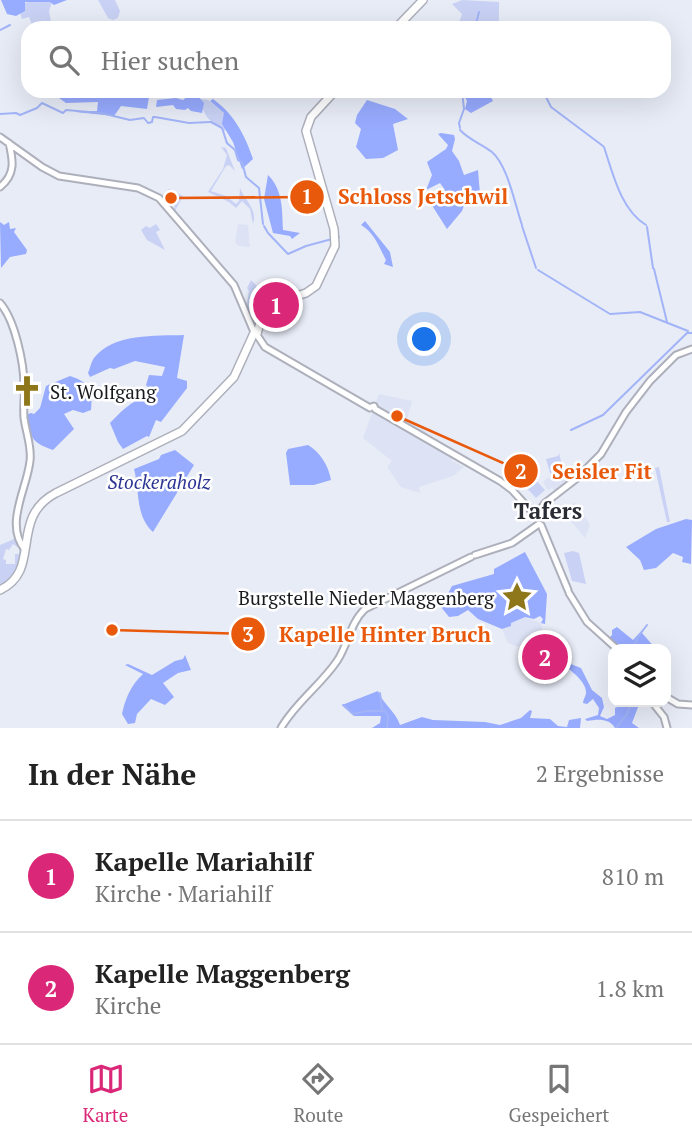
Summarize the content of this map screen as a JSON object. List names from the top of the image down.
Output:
{
  "districts": ["Tafers"],
  "parks": ["Stockeraholz"],
  "places": {
    "other": ["Schloss Jetschwil", "Seisler Fit", "Kapelle Hinter Bruch"],
    "church": ["St. Wolfgang"],
    "place": ["Burgstelle Nieder Maggenberg"]
  },
  "page": {
    "search": "Hier suchen",
    "pins": ["1", "2"],
    "heading": ["In der Nähe", "2 Ergebnisse"],
    "list": [
      {
        "mark": "1",
        "name": "Kapelle Mariahilf",
        "note": "Kirche · Mariahilf",
        "value": "810 m"
      },
      {
        "mark": "2",
        "name": "Kapelle Maggenberg",
        "note": "Kirche",
        "value": "1.8 km"
      }
    ],
    "nav": ["Karte", "Route", "Gespeichert"]
  }
}
